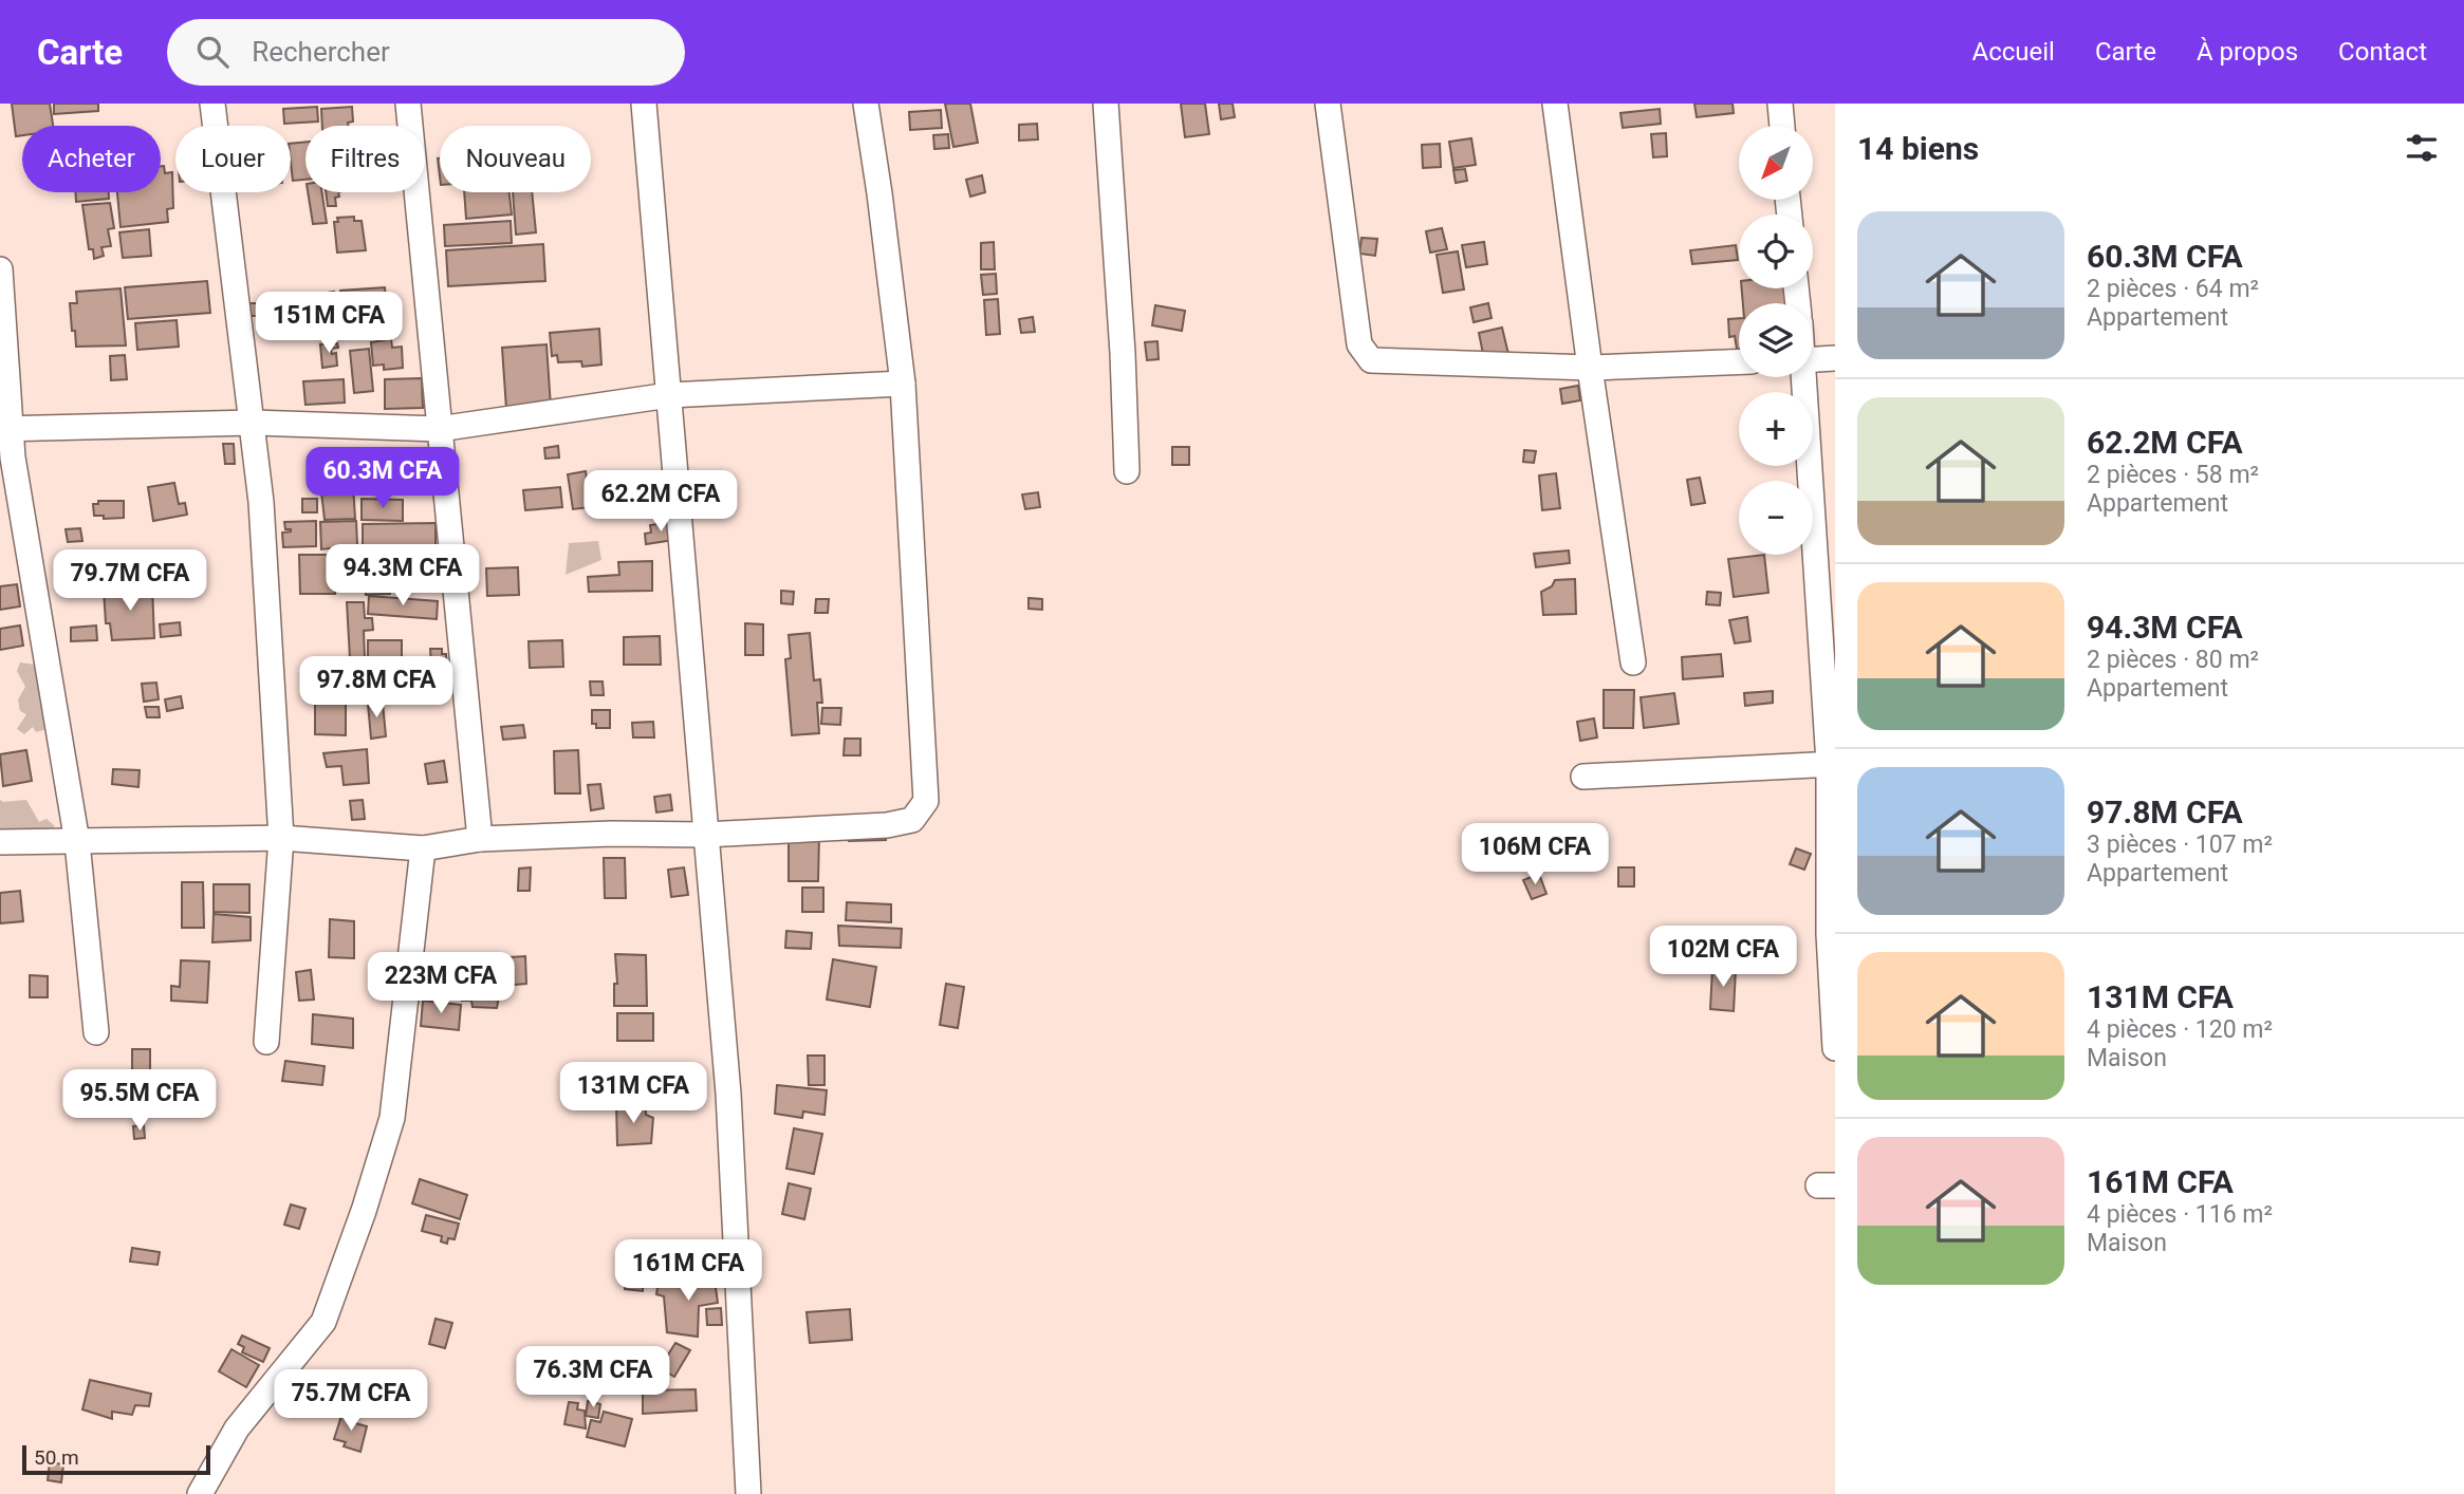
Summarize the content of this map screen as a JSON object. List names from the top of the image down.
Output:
{
  "scale_bar": "50 m",
  "north": "bottom left",
  "page": {
    "header": "Carte",
    "search": "Rechercher",
    "nav": [
      "Accueil",
      "Carte",
      "À propos",
      "Contact"
    ],
    "heading": "14 biens",
    "map_buttons": ["+", "−"],
    "chip": [
      "Acheter",
      "Louer",
      "Filtres",
      "Nouveau"
    ],
    "list": [
      {
        "name": "60.3M CFA",
        "note": "2 pièces · 64 m² · Appartement"
      },
      {
        "name": "62.2M CFA",
        "note": "2 pièces · 58 m² · Appartement"
      },
      {
        "name": "94.3M CFA",
        "note": "2 pièces · 80 m² · Appartement"
      },
      {
        "name": "97.8M CFA",
        "note": "3 pièces · 107 m² · Appartement"
      },
      {
        "name": "131M CFA",
        "note": "4 pièces · 120 m² · Maison"
      },
      {
        "name": "161M CFA",
        "note": "4 pièces · 116 m² · Maison"
      }
    ],
    "price": [
      "151M CFA",
      "60.3M CFA",
      "62.2M CFA",
      "94.3M CFA",
      "79.7M CFA",
      "97.8M CFA",
      "106M CFA",
      "102M CFA",
      "223M CFA",
      "131M CFA",
      "95.5M CFA",
      "161M CFA",
      "76.3M CFA",
      "75.7M CFA"
    ],
    "scale": "50 m"
  }
}
